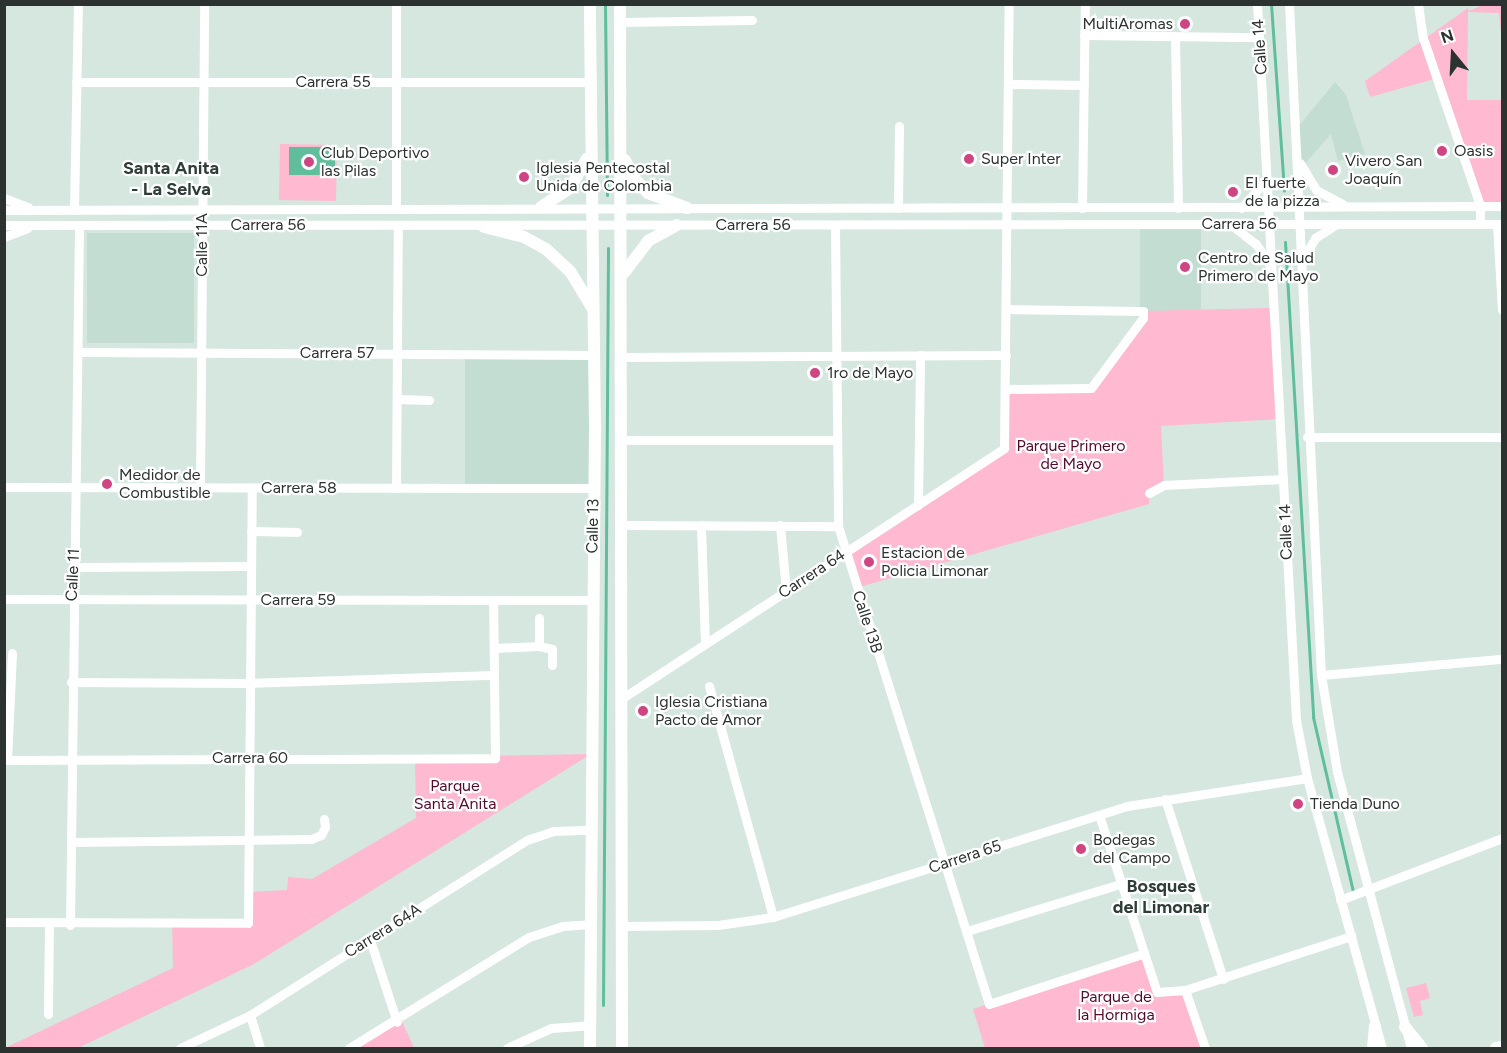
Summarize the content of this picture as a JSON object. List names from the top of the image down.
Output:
{
  "streets": {
    "main road": ["Calle 13"],
    "street": [
      "Calle 14",
      "Carrera 55",
      "Carrera 56",
      "Calle 11A",
      "Carrera 57",
      "Carrera 58",
      "Carrera 64",
      "Calle 11",
      "Carrera 59",
      "Calle 13B",
      "Carrera 60",
      "Carrera 65",
      "Carrera 64A"
    ]
  },
  "crossings": [
    ["Calle 14", "Carrera 56"],
    ["Calle 14", "Carrera 65"],
    ["Carrera 55", "Calle 11A"],
    ["Carrera 55", "Calle 13"],
    ["Carrera 56", "Calle 11A"],
    ["Carrera 56", "Calle 13"],
    ["Carrera 56", "Calle 11"],
    ["Carrera 56", "Calle 13B"],
    ["Calle 11A", "Carrera 57"],
    ["Calle 11A", "Carrera 58"],
    ["Carrera 57", "Calle 13"],
    ["Carrera 57", "Calle 11"],
    ["Carrera 58", "Calle 13"],
    ["Carrera 58", "Calle 11"],
    ["Calle 13", "Carrera 64"],
    ["Calle 13", "Carrera 59"],
    ["Calle 13", "Carrera 65"],
    ["Calle 13", "Carrera 64A"],
    ["Carrera 64", "Calle 13B"],
    ["Calle 11", "Carrera 59"],
    ["Calle 11", "Carrera 60"],
    ["Calle 13B", "Carrera 65"]
  ],
  "districts": ["Santa Anita - La Selva", "Bosques del Limonar"],
  "parks": ["Parque Primero de Mayo", "Parque Santa Anita", "Parque de la Hormiga"],
  "places": [
    "MultiAromas",
    "Oasis",
    "Super Inter",
    "Club Deportivo las Pilas",
    "Vivero San Joaquín",
    "Iglesia Pentecostal Unida de Colombia",
    "El fuerte de la pizza",
    "Centro de Salud Primero de Mayo",
    "1ro de Mayo",
    "Medidor de Combustible",
    "Estacion de Policia Limonar",
    "Iglesia Cristiana Pacto de Amor",
    "Tienda Duno",
    "Bodegas del Campo"
  ],
  "north": "top"
}
